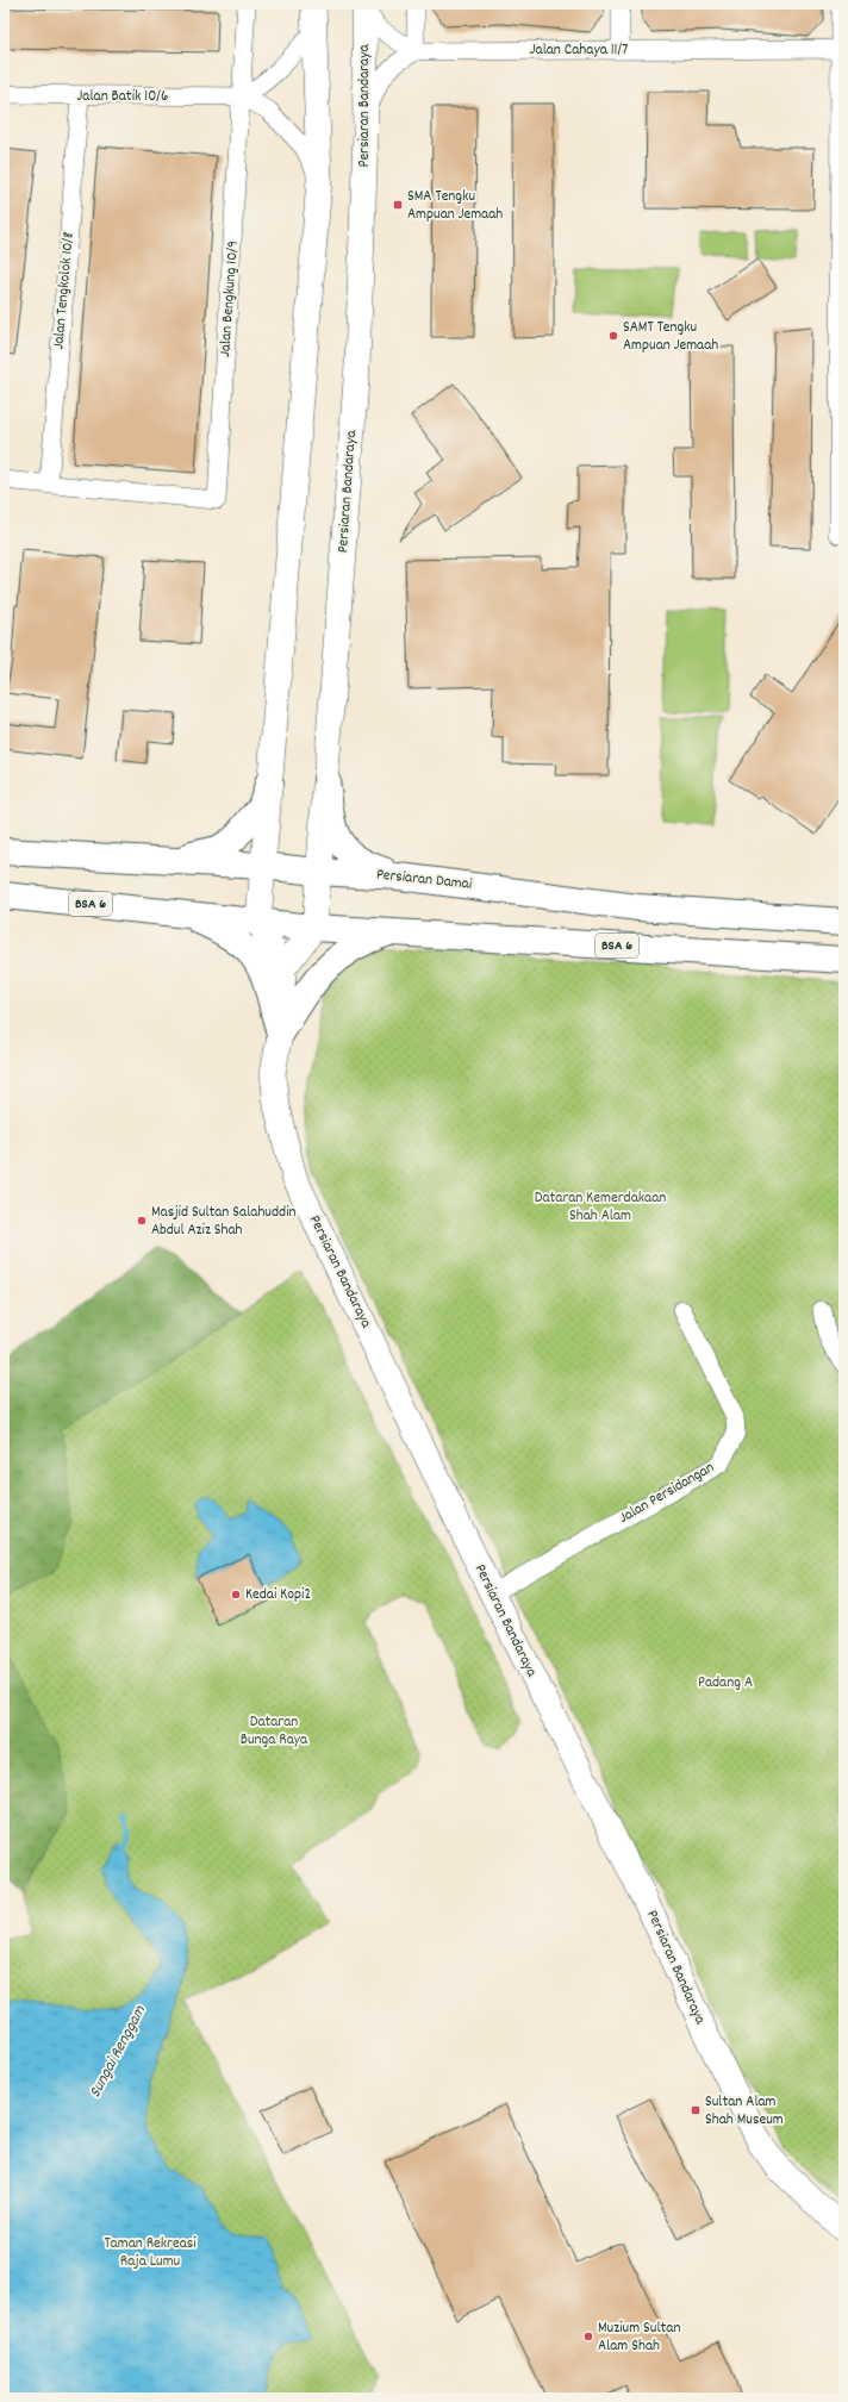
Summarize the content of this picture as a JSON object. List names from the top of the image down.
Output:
{
  "streets": {
    "main road": ["Persiaran Bandaraya", "Persiaran Damai", "BSA 6"],
    "street": [
      "Jalan Cahaya 11/7",
      "Jalan Batik 10/6",
      "Jalan Tengkolok 10/8",
      "Jalan Bengkung 10/9",
      "Jalan Persidangan"
    ]
  },
  "crossings": [
    ["Jalan Cahaya 11/7", "Persiaran Bandaraya"],
    ["Jalan Batik 10/6", "Jalan Tengkolok 10/8"],
    ["Jalan Batik 10/6", "Jalan Bengkung 10/9"],
    ["Persiaran Bandaraya", "Persiaran Damai"],
    ["Persiaran Bandaraya", "BSA 6"],
    ["Persiaran Bandaraya", "Jalan Persidangan"],
    ["Jalan Tengkolok 10/8", "Jalan Bengkung 10/9"]
  ],
  "water": ["Sungai Renggam"],
  "parks": [
    "Dataran Kemerdakaan Shah Alam",
    "Padang A",
    "Dataran Bunga Raya",
    "Taman Rekreasi Raja Lumu"
  ],
  "places": {
    "transit": ["SMA Tengku Ampuan Jemaah", "Sultan Alam Shah Museum"],
    "other": [
      "SAMT Tengku Ampuan Jemaah",
      "Masjid Sultan Salahuddin Abdul Aziz Shah",
      "Kedai Kopi2",
      "Muzium Sultan Alam Shah"
    ]
  }
}
